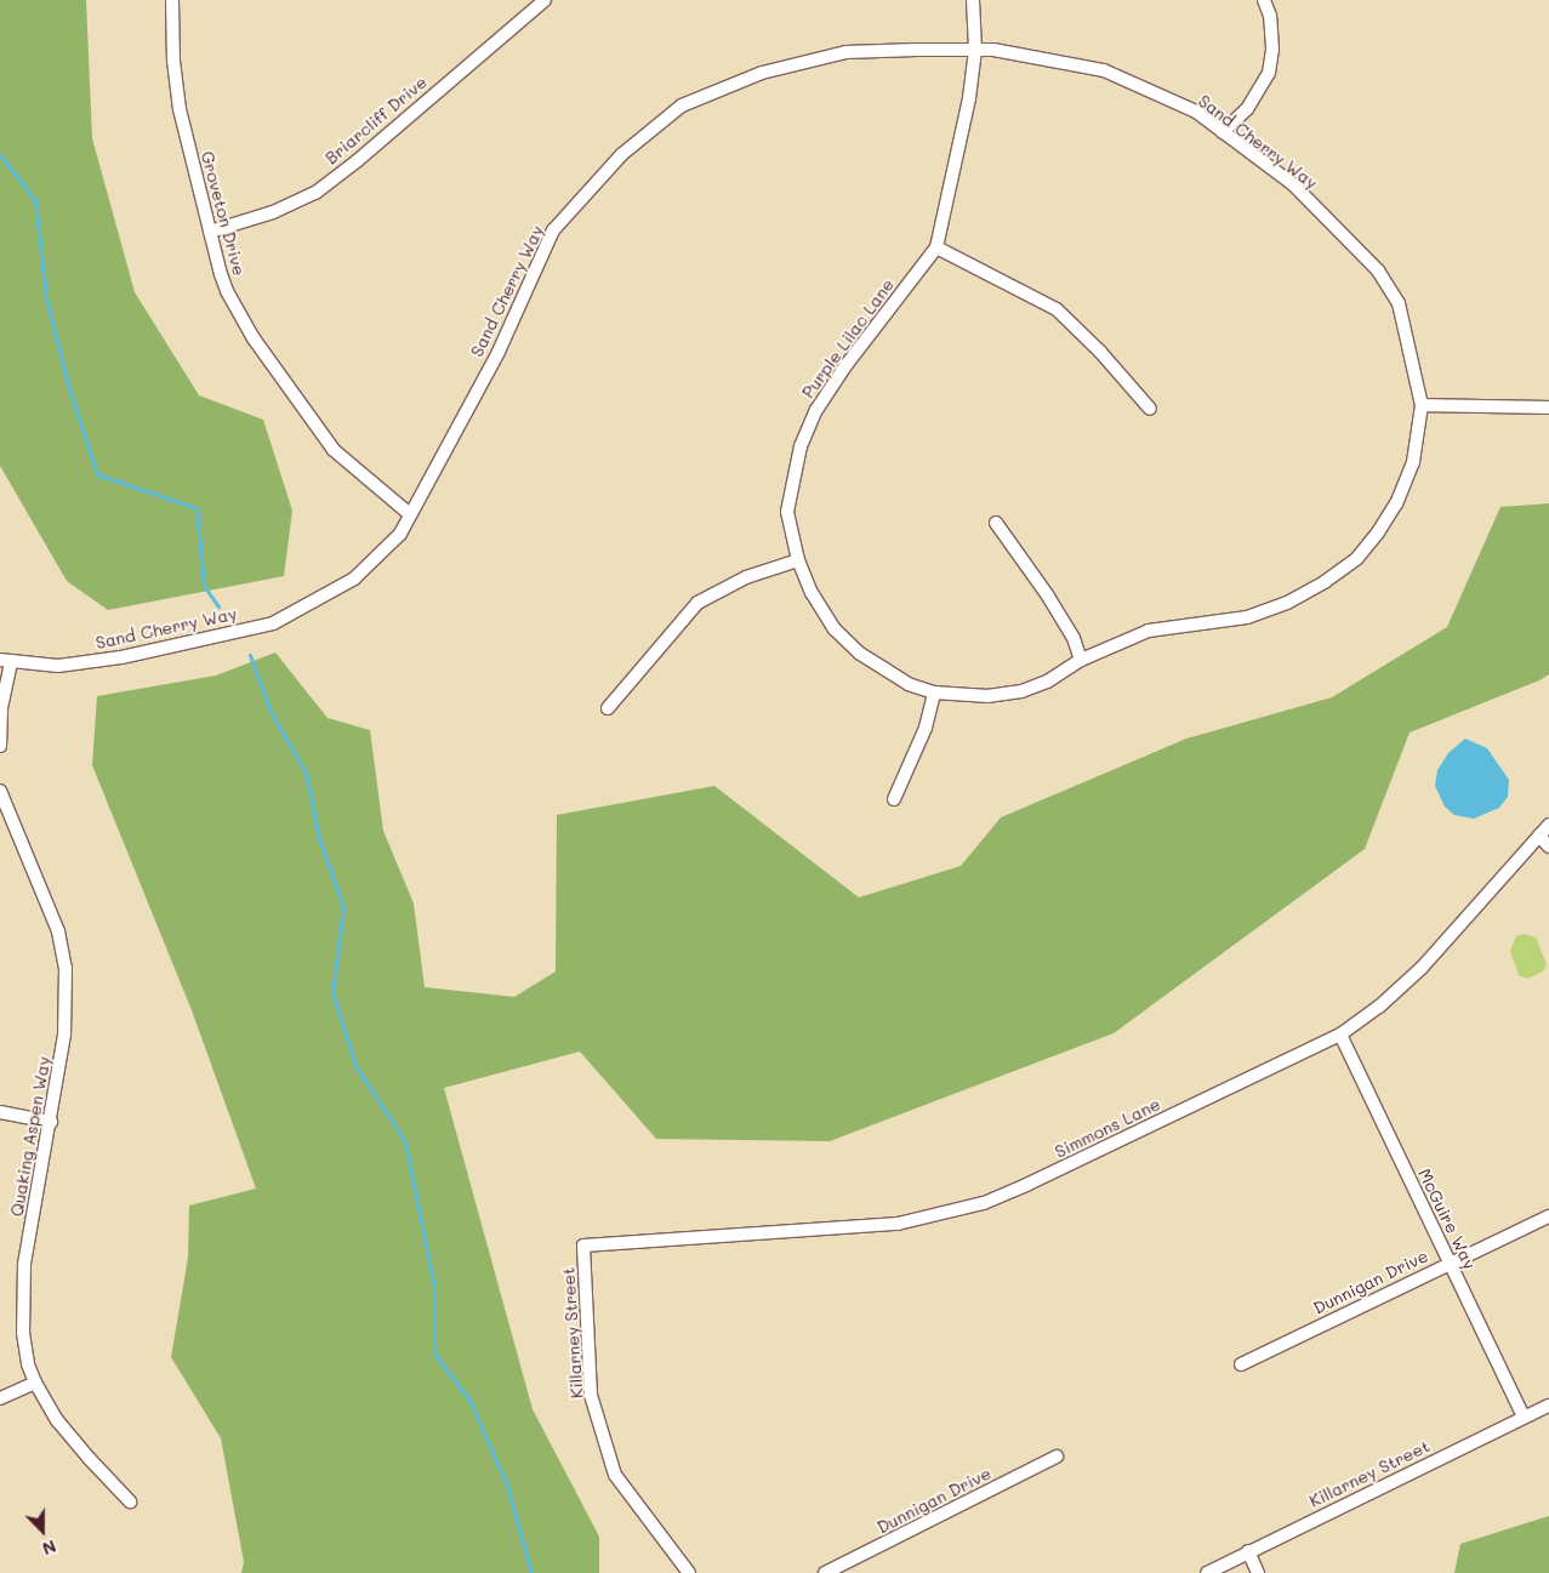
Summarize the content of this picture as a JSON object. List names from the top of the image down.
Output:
{
  "streets": {
    "street": [
      "Briarcliff Drive",
      "Sand Cherry Way",
      "Groveton Drive",
      "Purple Lilac Lane",
      "Simmons Lane",
      "Quaking Aspen Way",
      "McGuire Way",
      "Dunnigan Drive",
      "Killarney Street"
    ]
  },
  "crossings": [
    ["Briarcliff Drive", "Groveton Drive"],
    ["Sand Cherry Way", "Groveton Drive"],
    ["Sand Cherry Way", "Purple Lilac Lane"],
    ["Simmons Lane", "McGuire Way"],
    ["Simmons Lane", "Killarney Street"],
    ["McGuire Way", "Dunnigan Drive"],
    ["McGuire Way", "Killarney Street"]
  ],
  "north": "bottom"
}
